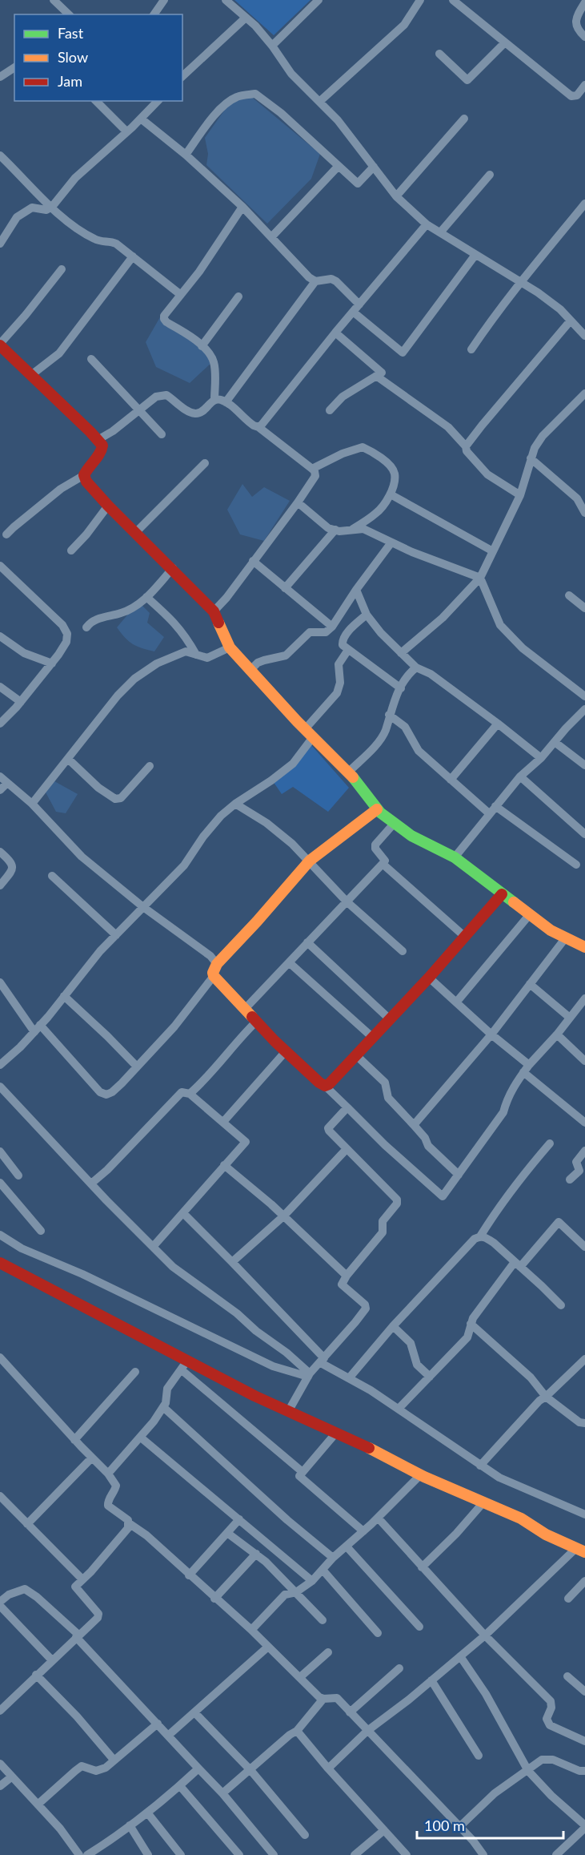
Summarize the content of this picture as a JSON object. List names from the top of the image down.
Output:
{
  "legend": ["Fast", "Slow", "Jam"],
  "scale_bar": "100 m"
}
